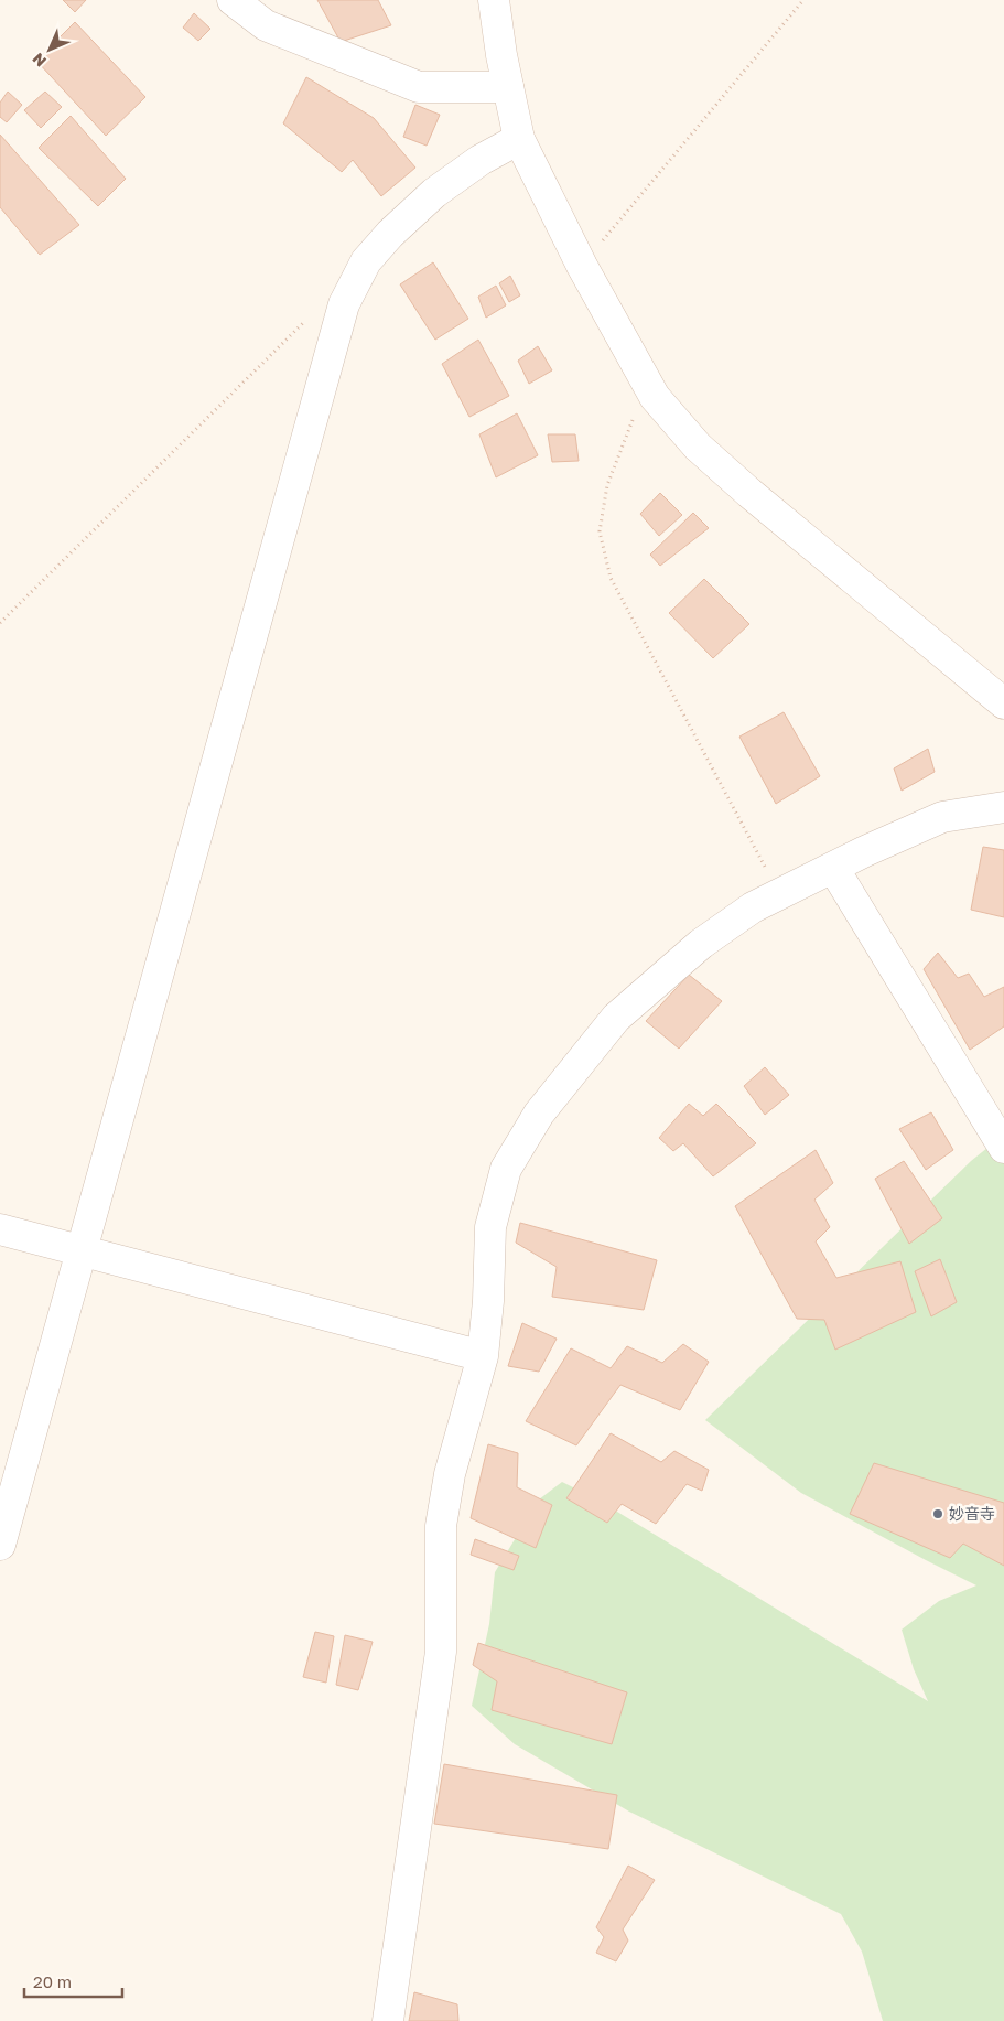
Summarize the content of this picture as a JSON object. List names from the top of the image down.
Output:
{
  "places": ["妙音寺"],
  "scale_bar": "20 m",
  "north": "bottom left"
}
